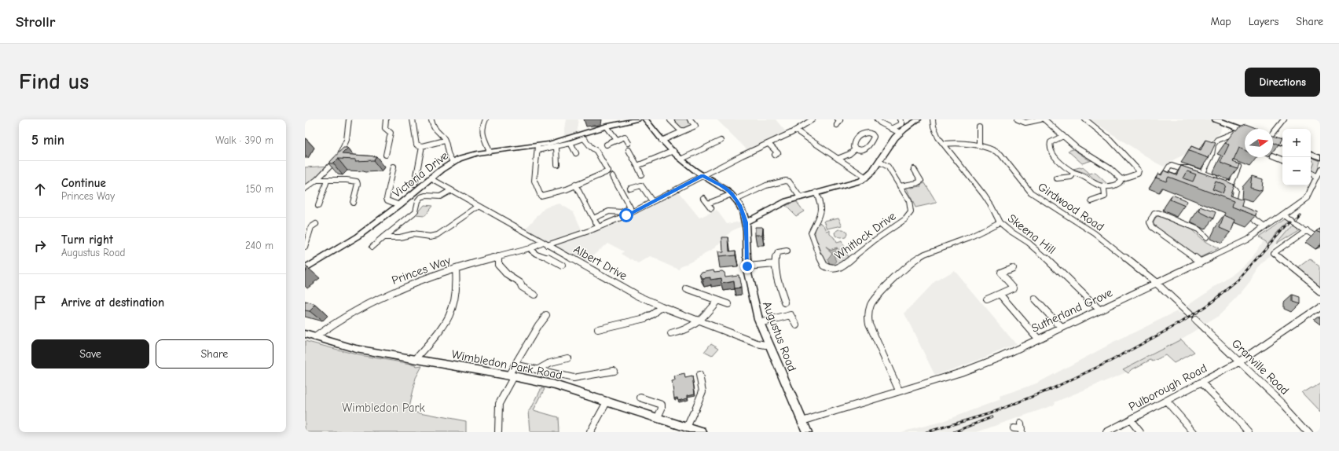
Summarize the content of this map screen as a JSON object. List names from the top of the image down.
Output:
{
  "streets": {
    "street": [
      "Victoria Drive",
      "Girdwood Road",
      "Skeena Hill",
      "Whitlock Drive",
      "Albert Drive",
      "Princes Way",
      "Sutherland Grove",
      "Augustus Road",
      "Wimbledon Park Road",
      "Granville Road",
      "Pulborough Road"
    ]
  },
  "crossings": [
    ["Victoria Drive", "Albert Drive"],
    ["Girdwood Road", "Skeena Hill"],
    ["Girdwood Road", "Sutherland Grove"],
    ["Skeena Hill", "Sutherland Grove"],
    ["Albert Drive", "Princes Way"],
    ["Albert Drive", "Augustus Road"],
    ["Princes Way", "Augustus Road"],
    ["Princes Way", "Wimbledon Park Road"],
    ["Sutherland Grove", "Augustus Road"],
    ["Granville Road", "Pulborough Road"]
  ],
  "parks": ["Wimbledon Park"],
  "north": "right",
  "page": {
    "header": "Strollr",
    "nav": ["Map", "Layers", "Share"],
    "buttons": [
      "Directions",
      ["Save", "Share"]
    ],
    "title": "Find us",
    "heading": ["5 min", "Walk · 390 m"],
    "map_buttons": ["+", "−"],
    "list": [
      ["Continue", "Princes Way", "150 m"],
      ["Turn right", "Augustus Road", "240 m"],
      "Arrive at destination"
    ]
  }
}
